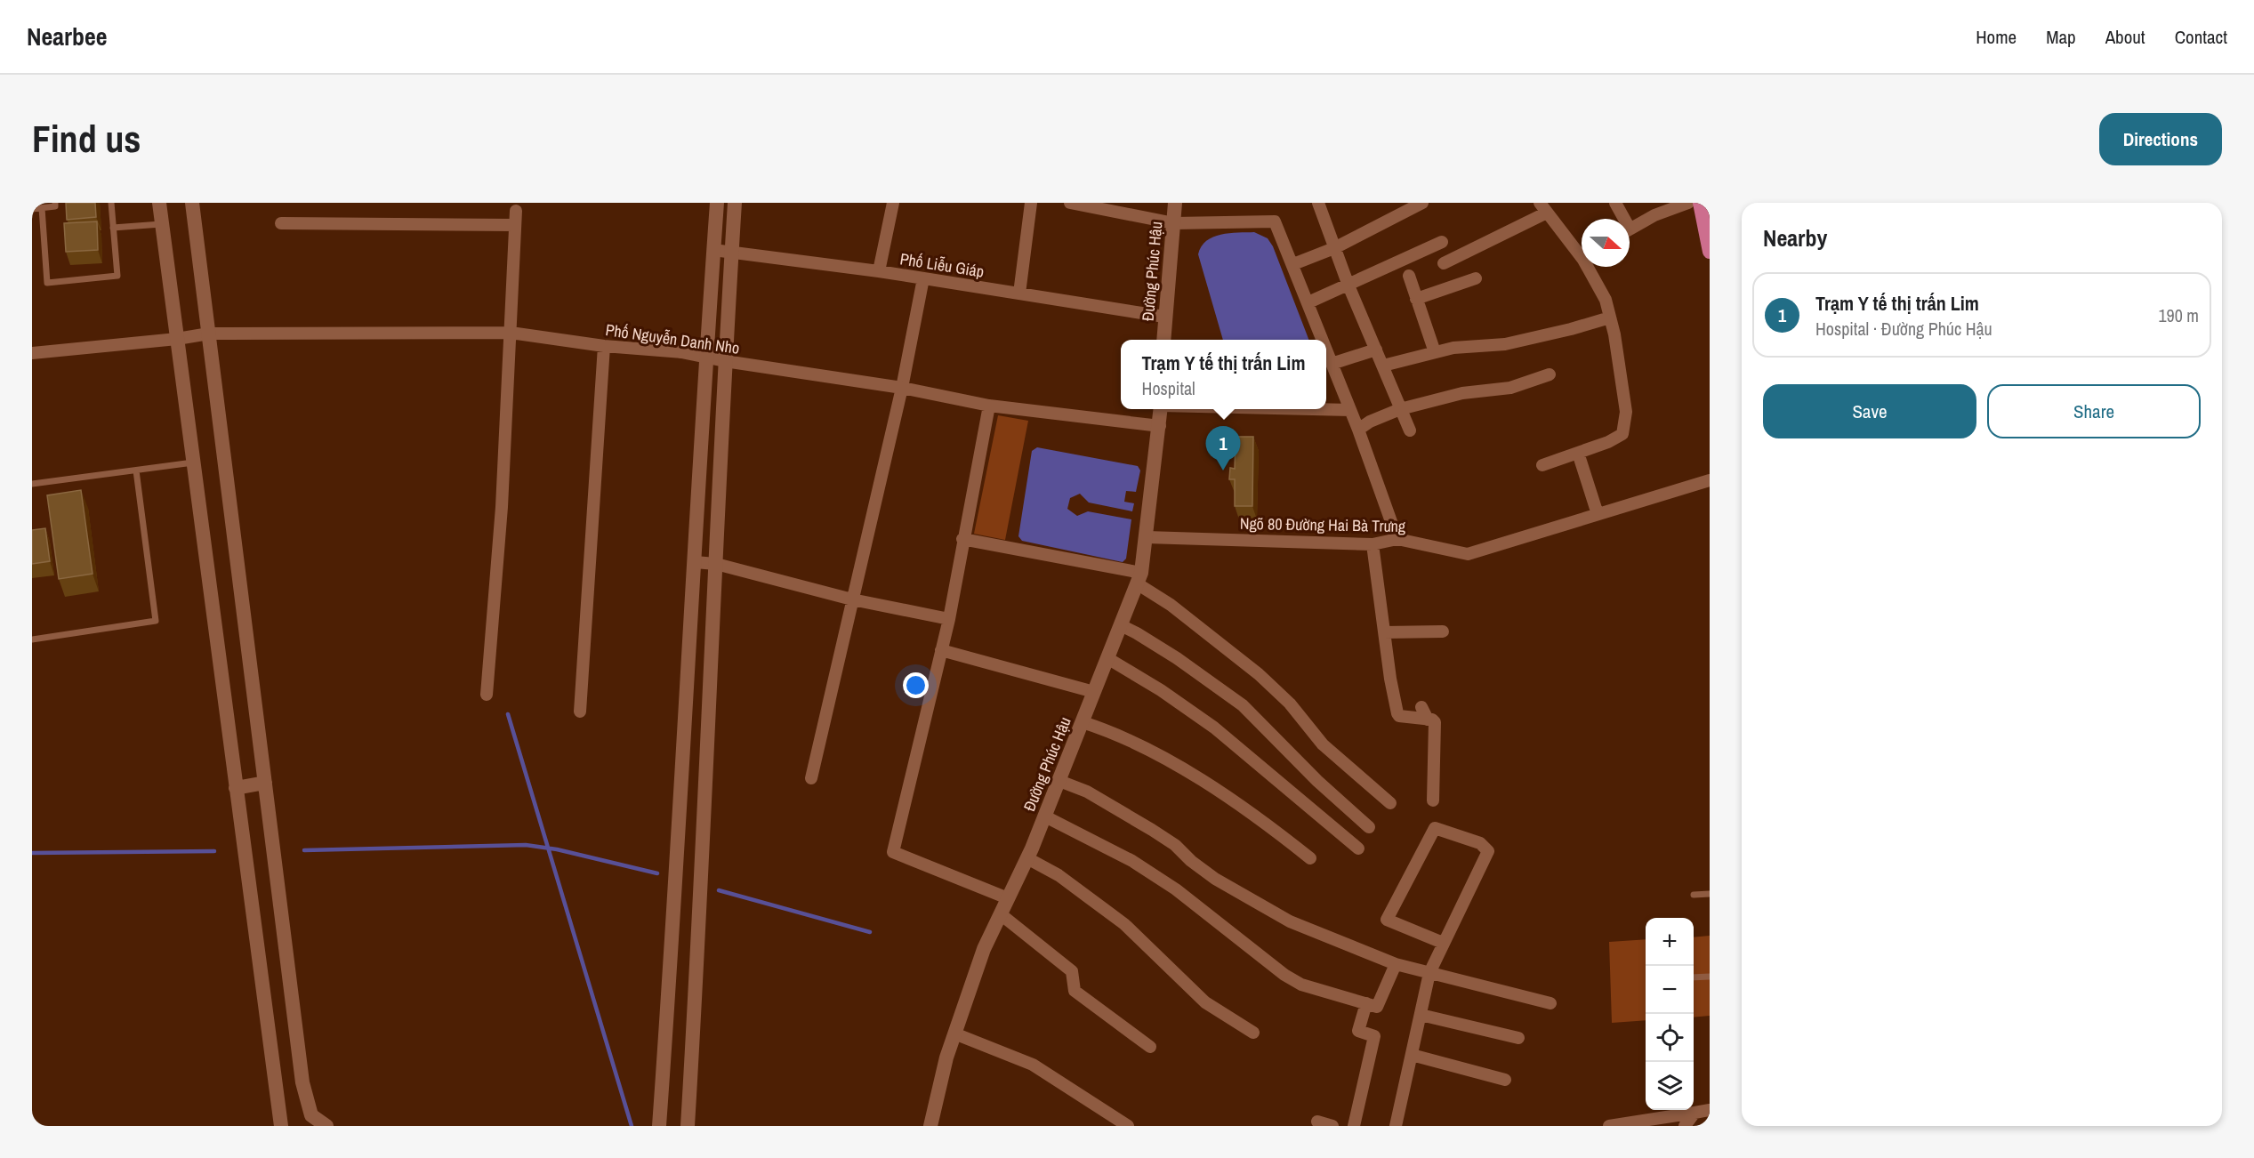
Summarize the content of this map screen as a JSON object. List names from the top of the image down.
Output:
{
  "streets": {
    "street": [
      "Phố Liễu Giáp",
      "Đường Phúc Hậu",
      "Phố Nguyễn Danh Nho",
      "Ngõ 80 Đường Hai Bà Trưng"
    ]
  },
  "crossings": [
    ["Phố Liễu Giáp", "Đường Phúc Hậu"],
    ["Đường Phúc Hậu", "Phố Nguyễn Danh Nho"],
    ["Đường Phúc Hậu", "Ngõ 80 Đường Hai Bà Trưng"]
  ],
  "north": "right",
  "page": {
    "header": "Nearbee",
    "nav": [
      "Home",
      "Map",
      "About",
      "Contact"
    ],
    "buttons": [
      "Directions",
      ["Save", "Share"]
    ],
    "title": "Find us",
    "heading": "Nearby",
    "list": [
      {
        "mark": "1",
        "name": "Trạm Y tế thị trấn Lim",
        "note": "Hospital · Đường Phúc Hậu",
        "value": "190 m"
      }
    ],
    "popup": ["Trạm Y tế thị trấn Lim", "Hospital"],
    "pins": "1",
    "map_buttons": ["+", "−"]
  }
}
